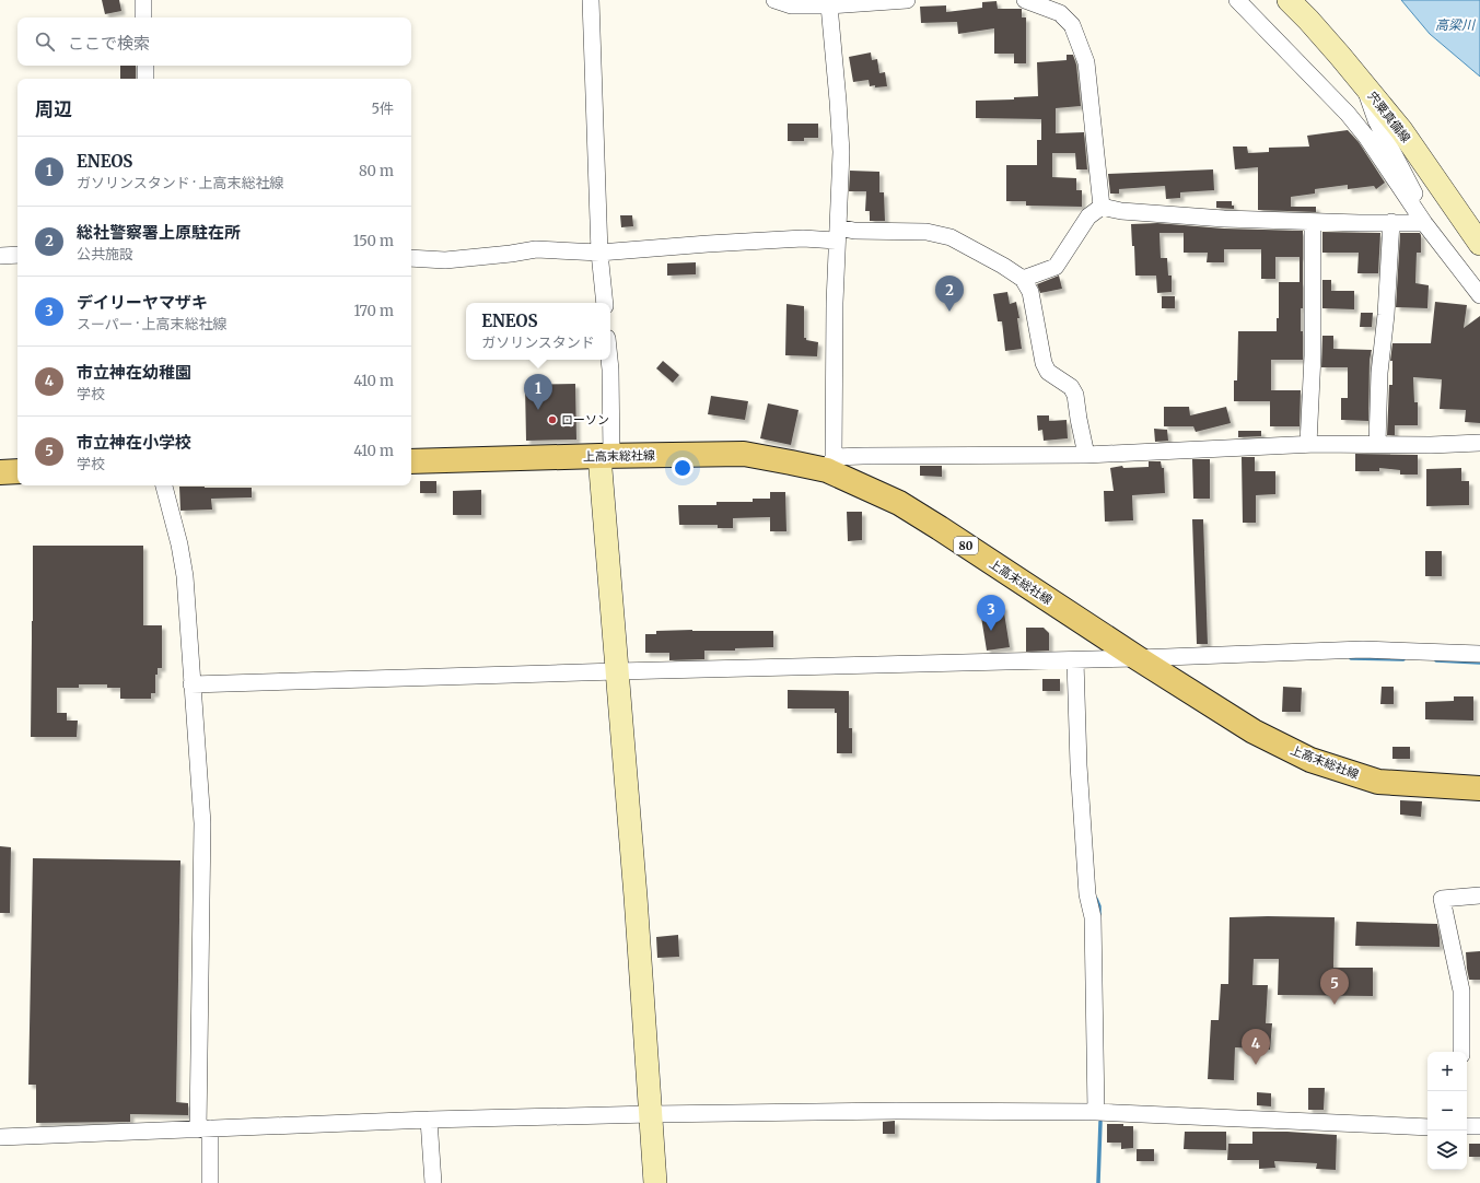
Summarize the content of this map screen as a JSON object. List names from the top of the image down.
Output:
{
  "streets": {
    "main road": ["上高末総社線", "80"],
    "street": ["宍粟真備線"]
  },
  "water": ["高梁川"],
  "places": ["ローソン"],
  "page": {
    "search": "ここで検索",
    "heading": ["周辺", "5件"],
    "list": [
      {
        "mark": "1",
        "name": "ENEOS",
        "note": "ガソリンスタンド · 上高末総社線",
        "value": "80 m"
      },
      {
        "mark": "2",
        "name": "総社警察署上原駐在所",
        "note": "公共施設",
        "value": "150 m"
      },
      {
        "mark": "3",
        "name": "デイリーヤマザキ",
        "note": "スーパー · 上高末総社線",
        "value": "170 m"
      },
      {
        "mark": "4",
        "name": "市立神在幼稚園",
        "note": "学校",
        "value": "410 m"
      },
      {
        "mark": "5",
        "name": "市立神在小学校",
        "note": "学校",
        "value": "410 m"
      }
    ],
    "pins": [
      "2",
      "1",
      "3",
      "5",
      "4"
    ],
    "popup": ["ENEOS", "ガソリンスタンド"],
    "map_buttons": ["+", "−"]
  }
}
